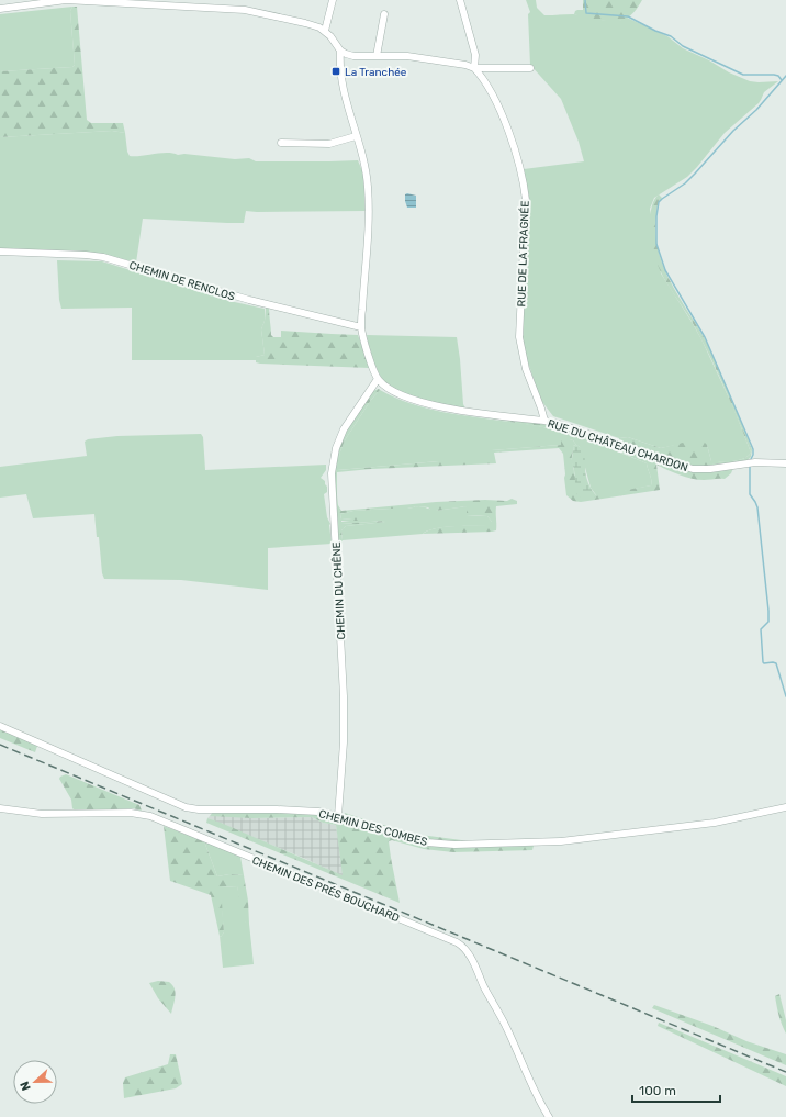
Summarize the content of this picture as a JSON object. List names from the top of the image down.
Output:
{
  "streets": {
    "street": [
      "RUE DE LA FRAGNÉE",
      "CHEMIN DE RENCLOS",
      "RUE DU CHÂTEAU CHARDON",
      "CHEMIN DU CHÊNE",
      "CHEMIN DES COMBES",
      "CHEMIN DES PRÉS BOUCHARD"
    ]
  },
  "crossings": [
    ["RUE DE LA FRAGNÉE", "RUE DU CHÂTEAU CHARDON"],
    ["RUE DU CHÂTEAU CHARDON", "CHEMIN DU CHÊNE"],
    ["CHEMIN DU CHÊNE", "CHEMIN DES COMBES"]
  ],
  "places": {
    "transit": ["La Tranchée"]
  },
  "scale_bar": "100 m",
  "north": "left"
}
